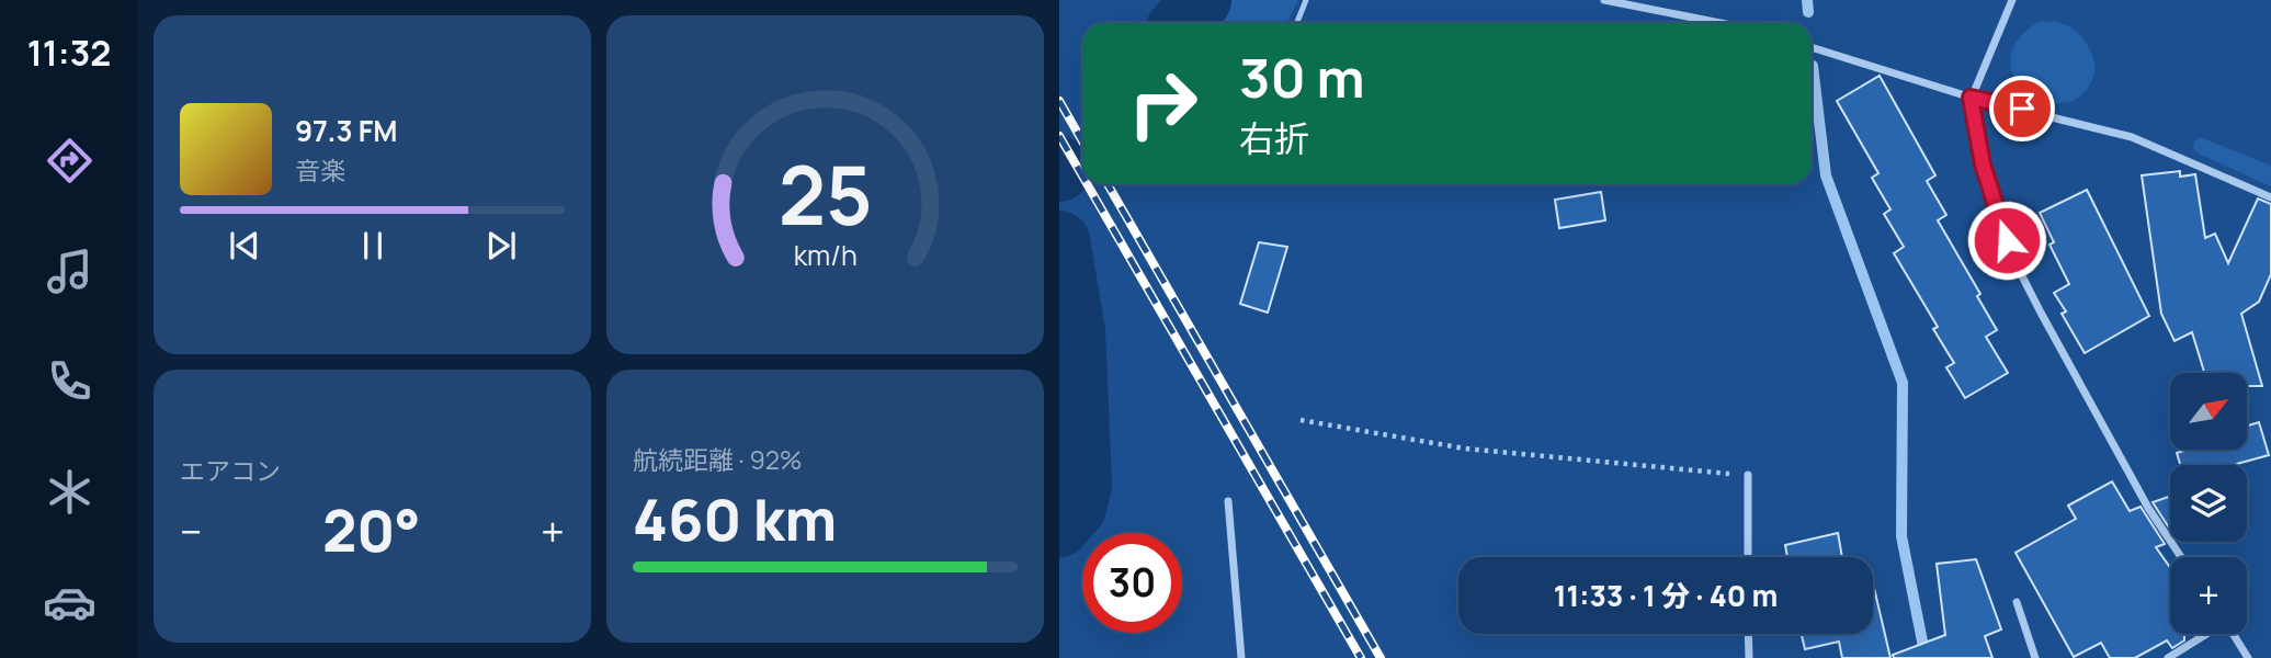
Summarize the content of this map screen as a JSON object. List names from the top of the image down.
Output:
{
  "north": "top right",
  "page": {
    "tabs": "11:32",
    "turn": ["30 m", "右折"],
    "song": ["97.3 FM", "音楽"],
    "tile": [
      "エアコン",
      ["航続距離 · 92%", "460 km"]
    ],
    "map_buttons": "+",
    "heat": ["−", "20°", "+"],
    "limit": "30",
    "trip": "11:33 · 1 分 · 40 m",
    "gauge": ["25", "km/h"]
  }
}
